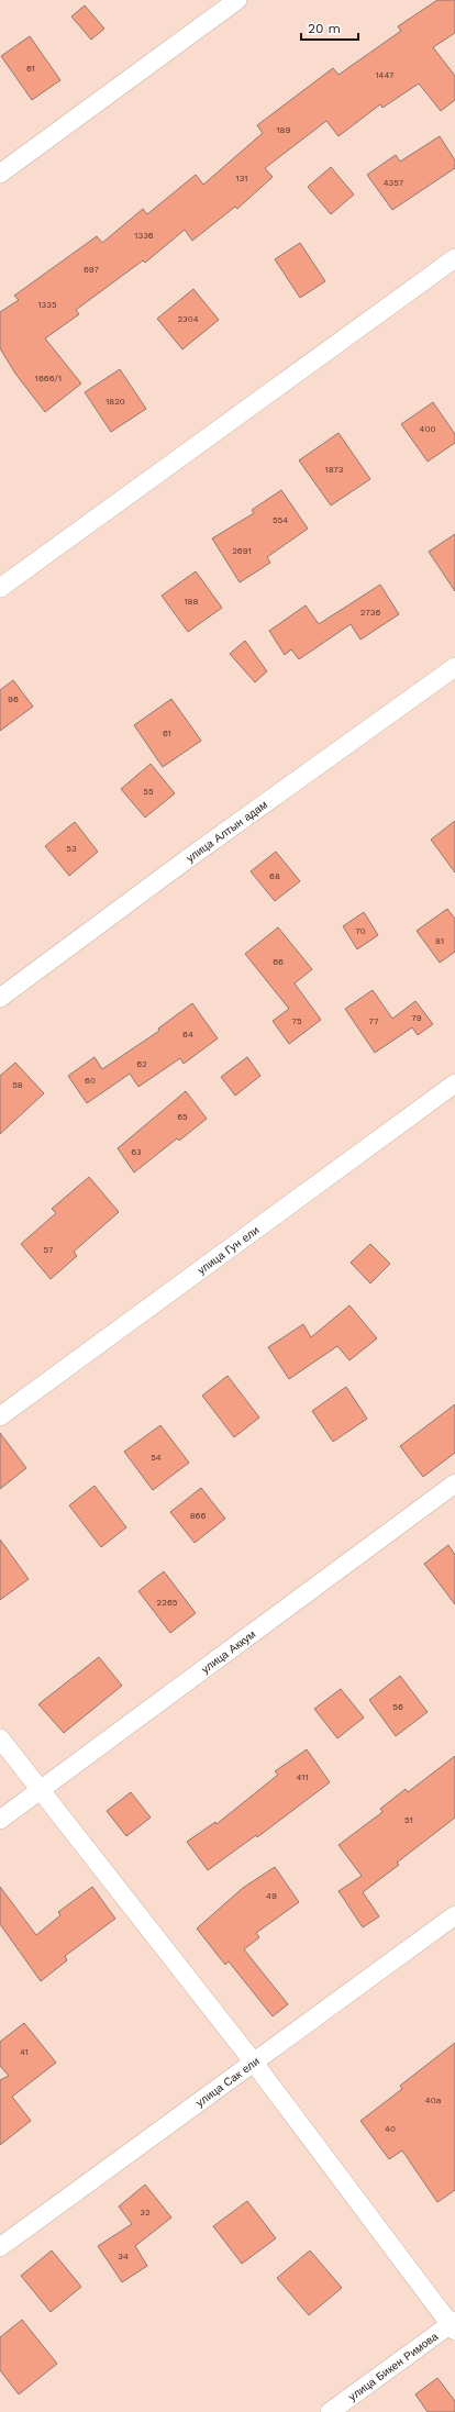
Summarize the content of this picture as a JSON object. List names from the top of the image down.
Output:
{
  "streets": {
    "street": [
      "улица Алтын адам",
      "улица Гун ели",
      "улица Аккум",
      "улица Сак ели",
      "улица Бикен Римова"
    ]
  },
  "house_numbers": [
    "61",
    "1447",
    "189",
    "131",
    "4357",
    "1336",
    "697",
    "1335",
    "2304",
    "1666/1",
    "1820",
    "400",
    "1873",
    "554",
    "2691",
    "188",
    "2736",
    "96",
    "61",
    "55",
    "53",
    "68",
    "70",
    "81",
    "66",
    "79",
    "75",
    "77",
    "64",
    "62",
    "60",
    "58",
    "65",
    "63",
    "57",
    "54",
    "866",
    "2265",
    "56",
    "411",
    "51",
    "49",
    "41",
    "40а",
    "40",
    "32",
    "34"
  ],
  "scale_bar": "20 m"
}
